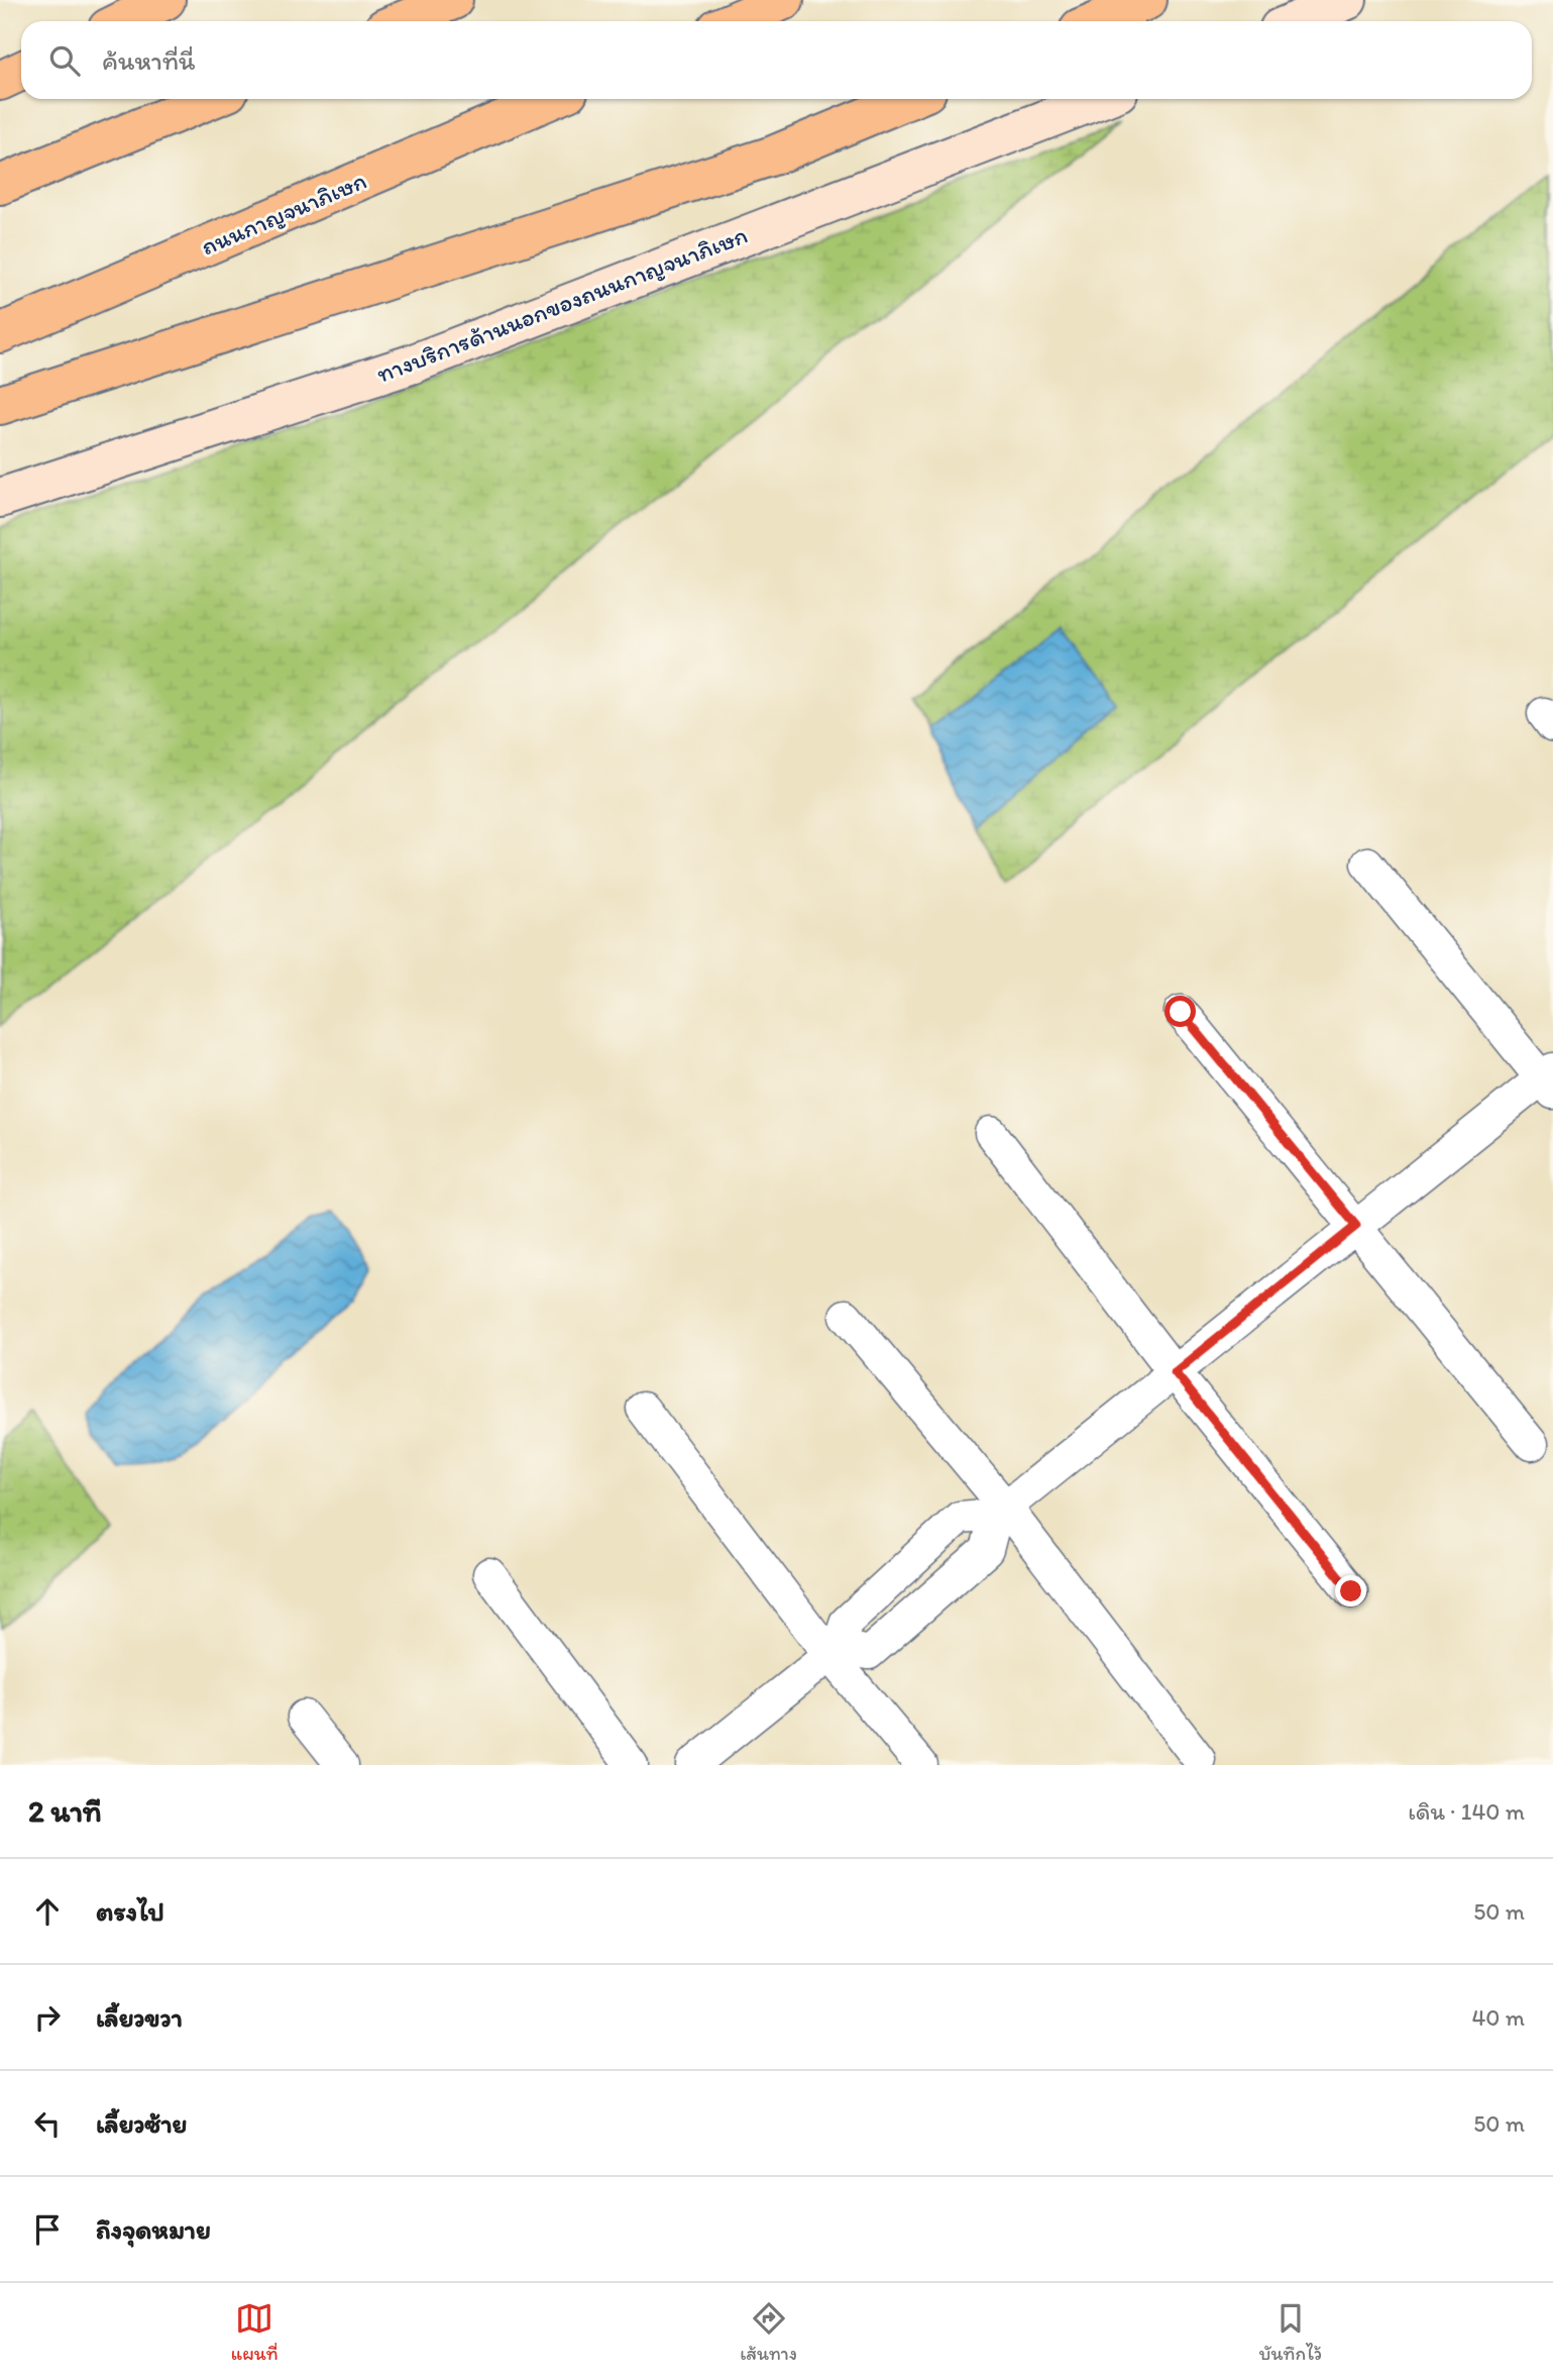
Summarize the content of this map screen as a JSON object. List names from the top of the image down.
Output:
{
  "streets": {
    "highway": ["ถนนกาญจนาภิเษก"],
    "main road": ["ทางบริการด้านนอกของถนนกาญจนาภิเษก"]
  },
  "page": {
    "search": "ค้นหาที่นี่",
    "heading": ["2 นาที", "เดิน · 140 m"],
    "list": [
      ["ตรงไป", "50 m"],
      ["เลี้ยวขวา", "40 m"],
      ["เลี้ยวซ้าย", "50 m"],
      "ถึงจุดหมาย"
    ],
    "nav": ["แผนที่", "เส้นทาง", "บันทึกไว้"]
  }
}
